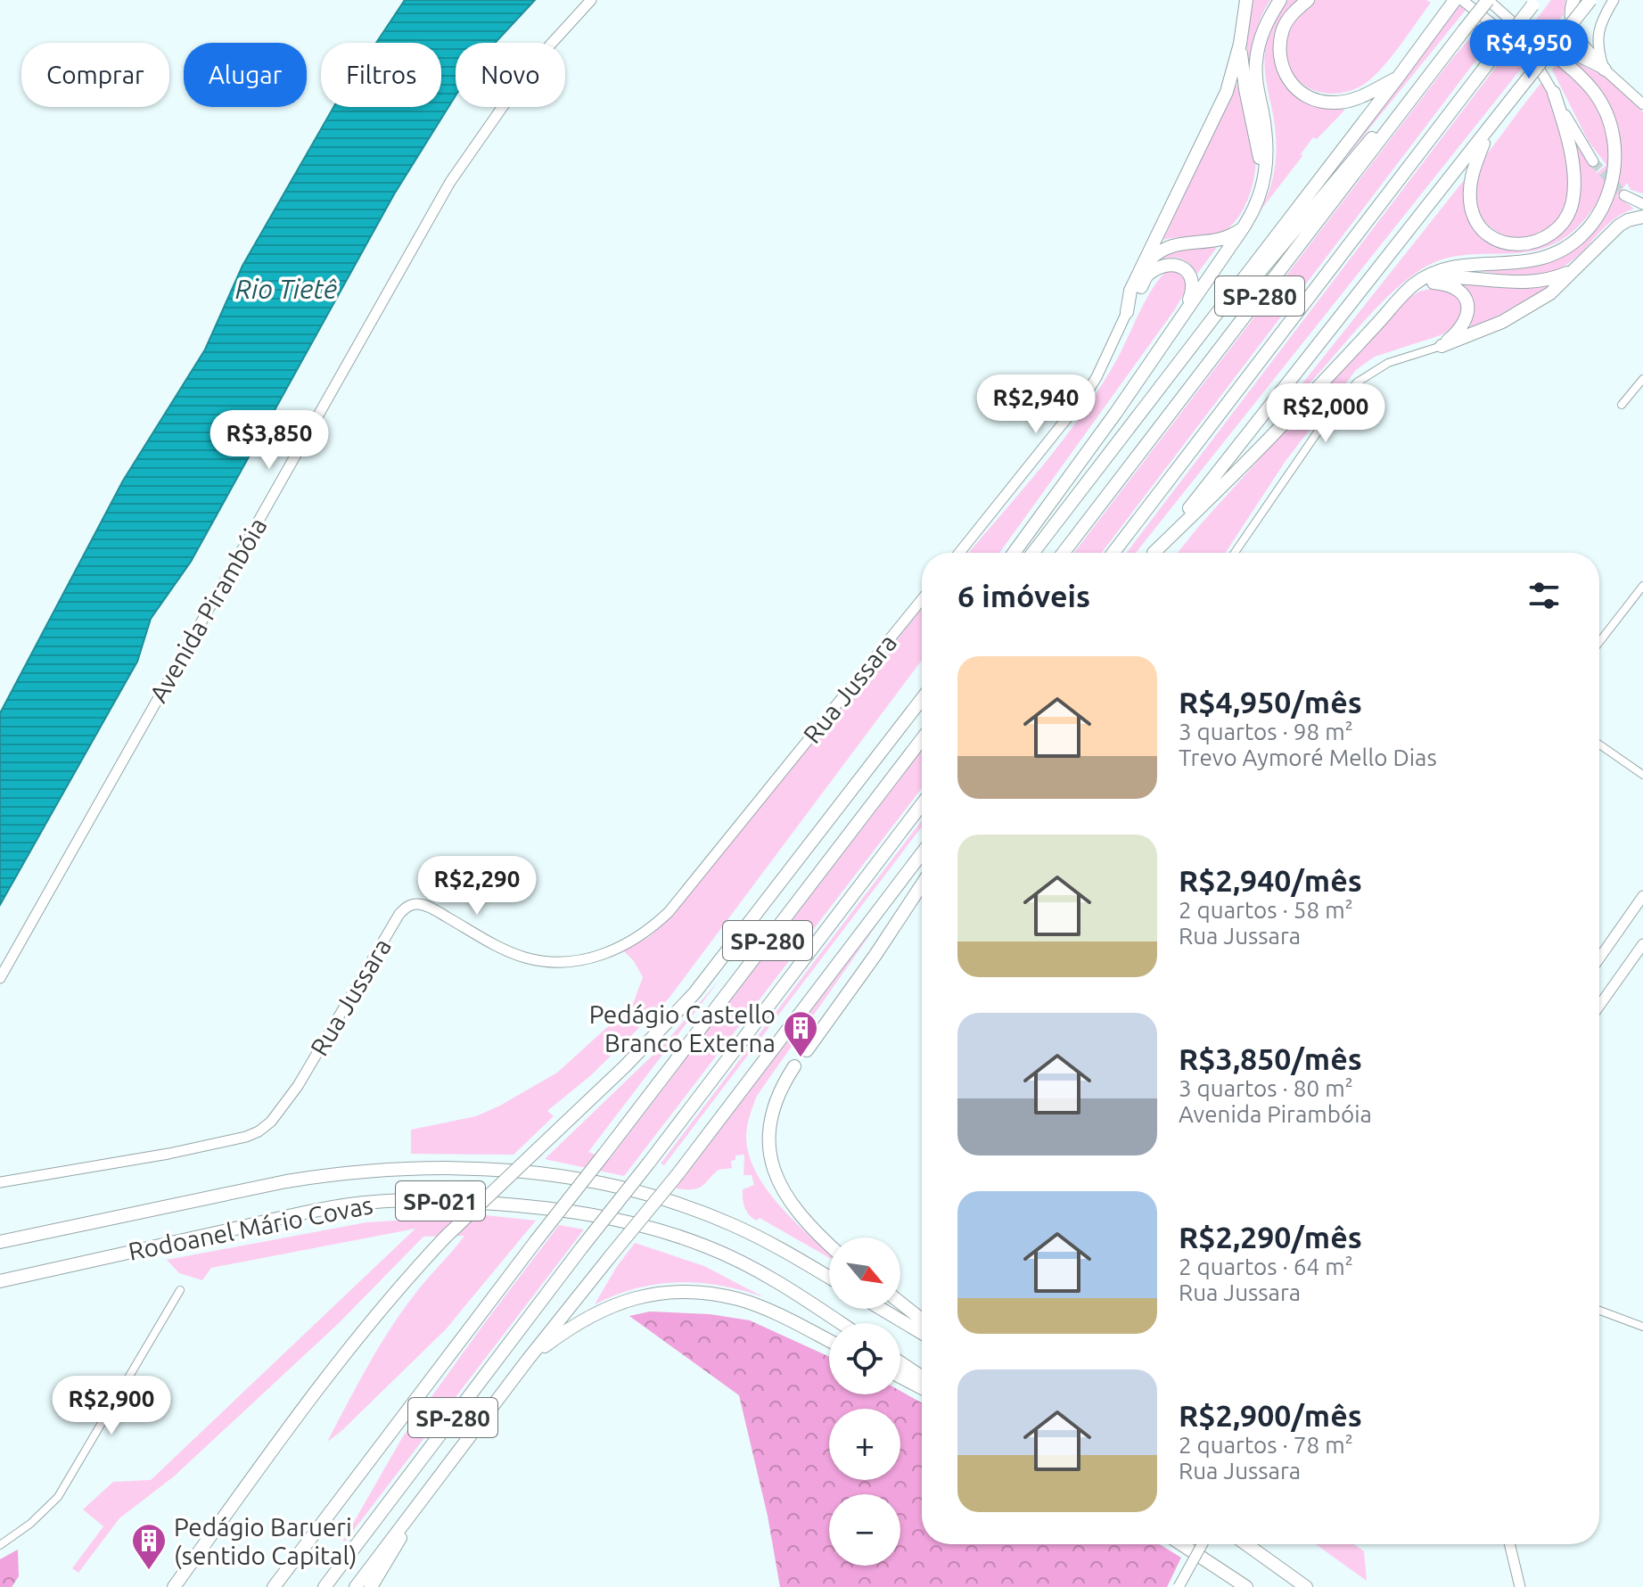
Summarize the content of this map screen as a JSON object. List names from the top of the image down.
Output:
{
  "streets": {
    "highway": ["SP-280", "SP-021", "Rodoanel Mário Covas"],
    "main road": ["Avenida Pirambóia", "Rua Jussara"]
  },
  "water": ["Rio Tietê"],
  "places": {
    "building": ["Pedágio Castello Branco Externa", "Pedágio Barueri (sentido Capital)"]
  },
  "north": "bottom right",
  "page": {
    "price": [
      "R$4,950",
      "R$2,940",
      "R$2,000",
      "R$3,850",
      "R$2,290",
      "R$2,900"
    ],
    "chip": [
      "Comprar",
      "Alugar",
      "Filtros",
      "Novo"
    ],
    "heading": "6 imóveis",
    "list": [
      {
        "name": "R$4,950/mês",
        "note": "3 quartos · 98 m² · Trevo Aymoré Mello Dias"
      },
      {
        "name": "R$2,940/mês",
        "note": "2 quartos · 58 m² · Rua Jussara"
      },
      {
        "name": "R$3,850/mês",
        "note": "3 quartos · 80 m² · Avenida Pirambóia"
      },
      {
        "name": "R$2,290/mês",
        "note": "2 quartos · 64 m² · Rua Jussara"
      },
      {
        "name": "R$2,900/mês",
        "note": "2 quartos · 78 m² · Rua Jussara"
      }
    ],
    "map_buttons": ["+", "−"]
  }
}
